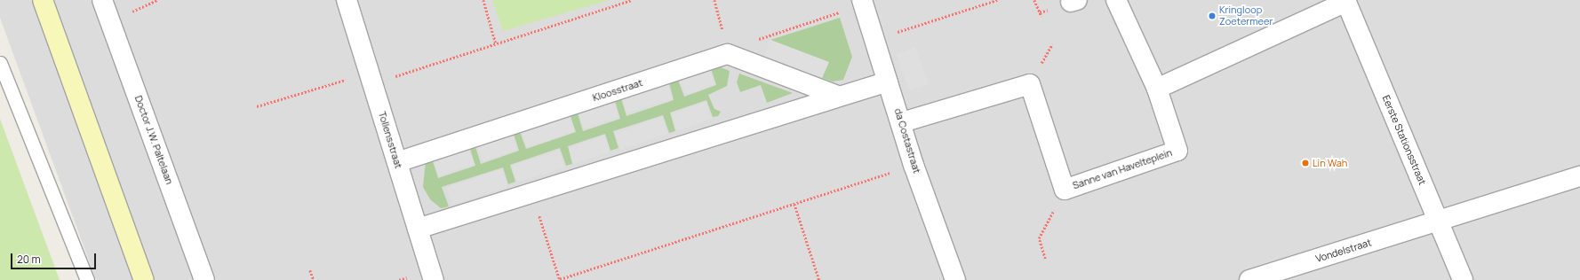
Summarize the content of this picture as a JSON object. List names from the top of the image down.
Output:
{
  "streets": {
    "street": [
      "Kloosstraat",
      "Doctor J.W. Paltelaan",
      "Tollensstraat",
      "Eerste Stationsstraat",
      "da Costastraat",
      "Sanne van Havelteplein",
      "Vondelstraat"
    ]
  },
  "crossings": [
    ["Kloosstraat", "Tollensstraat"],
    ["Eerste Stationsstraat", "Vondelstraat"],
    ["da Costastraat", "Sanne van Havelteplein"]
  ],
  "places": ["Kringloop Zoetermeer", "Lin Wah"],
  "scale_bar": "20 m"
}
